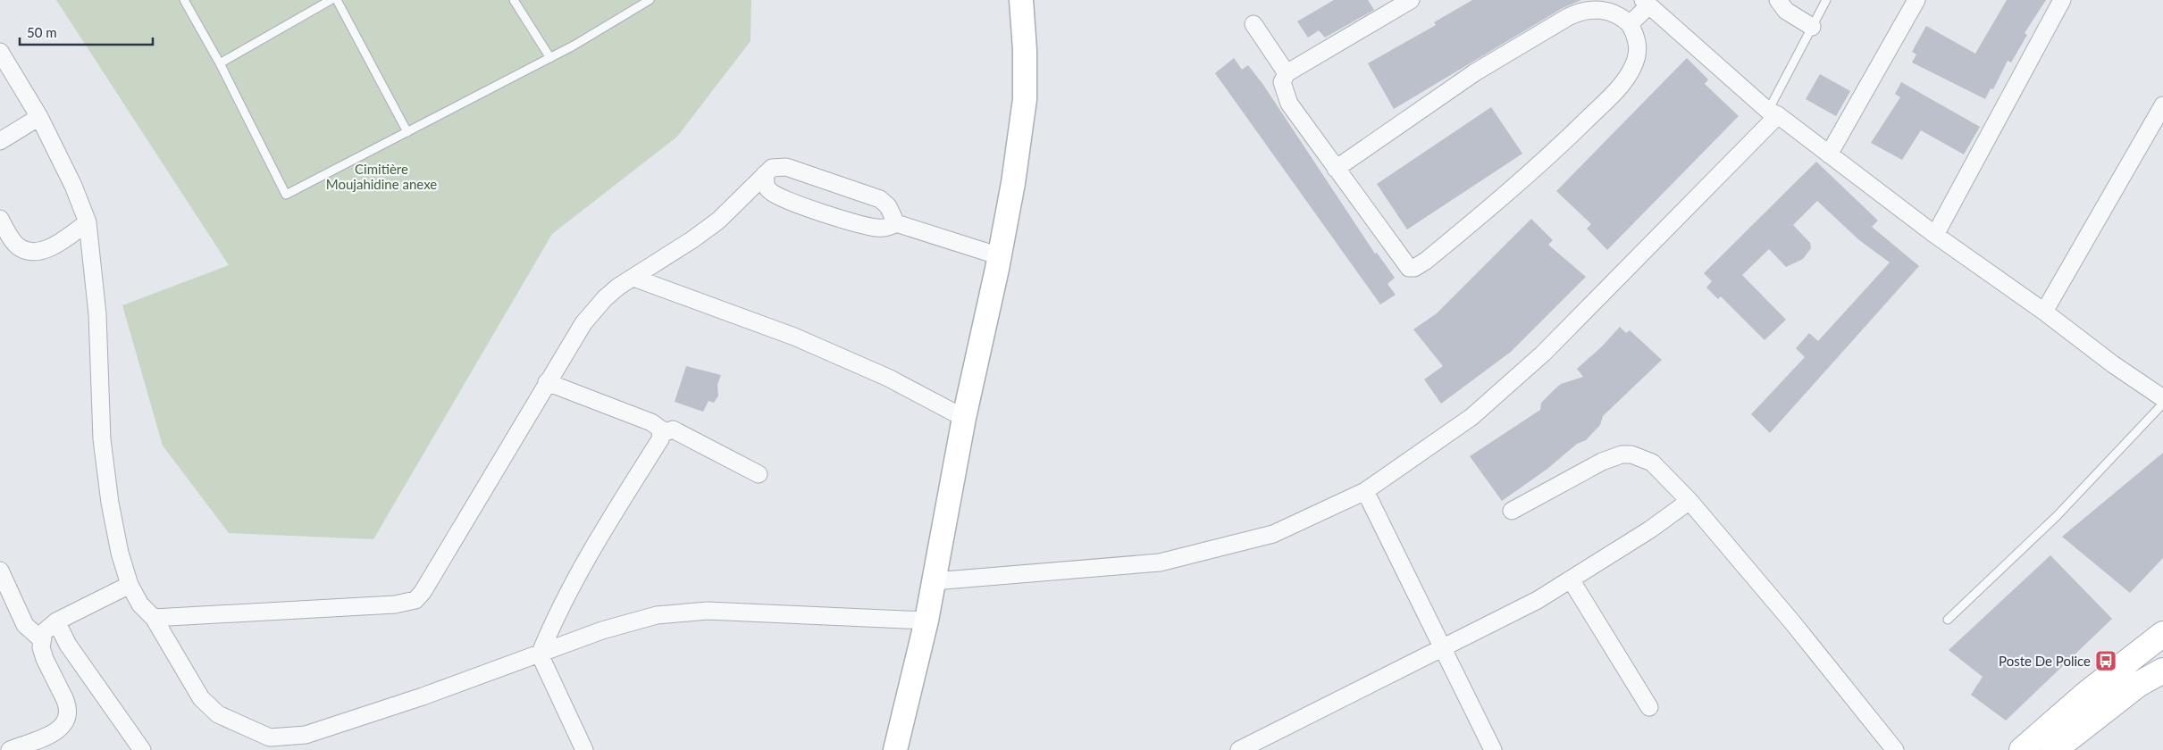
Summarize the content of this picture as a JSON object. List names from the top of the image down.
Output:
{
  "parks": ["Cimitière Moujahidine anexe"],
  "places": {
    "bus stop": ["Poste De Police"]
  },
  "scale_bar": "50 m"
}
